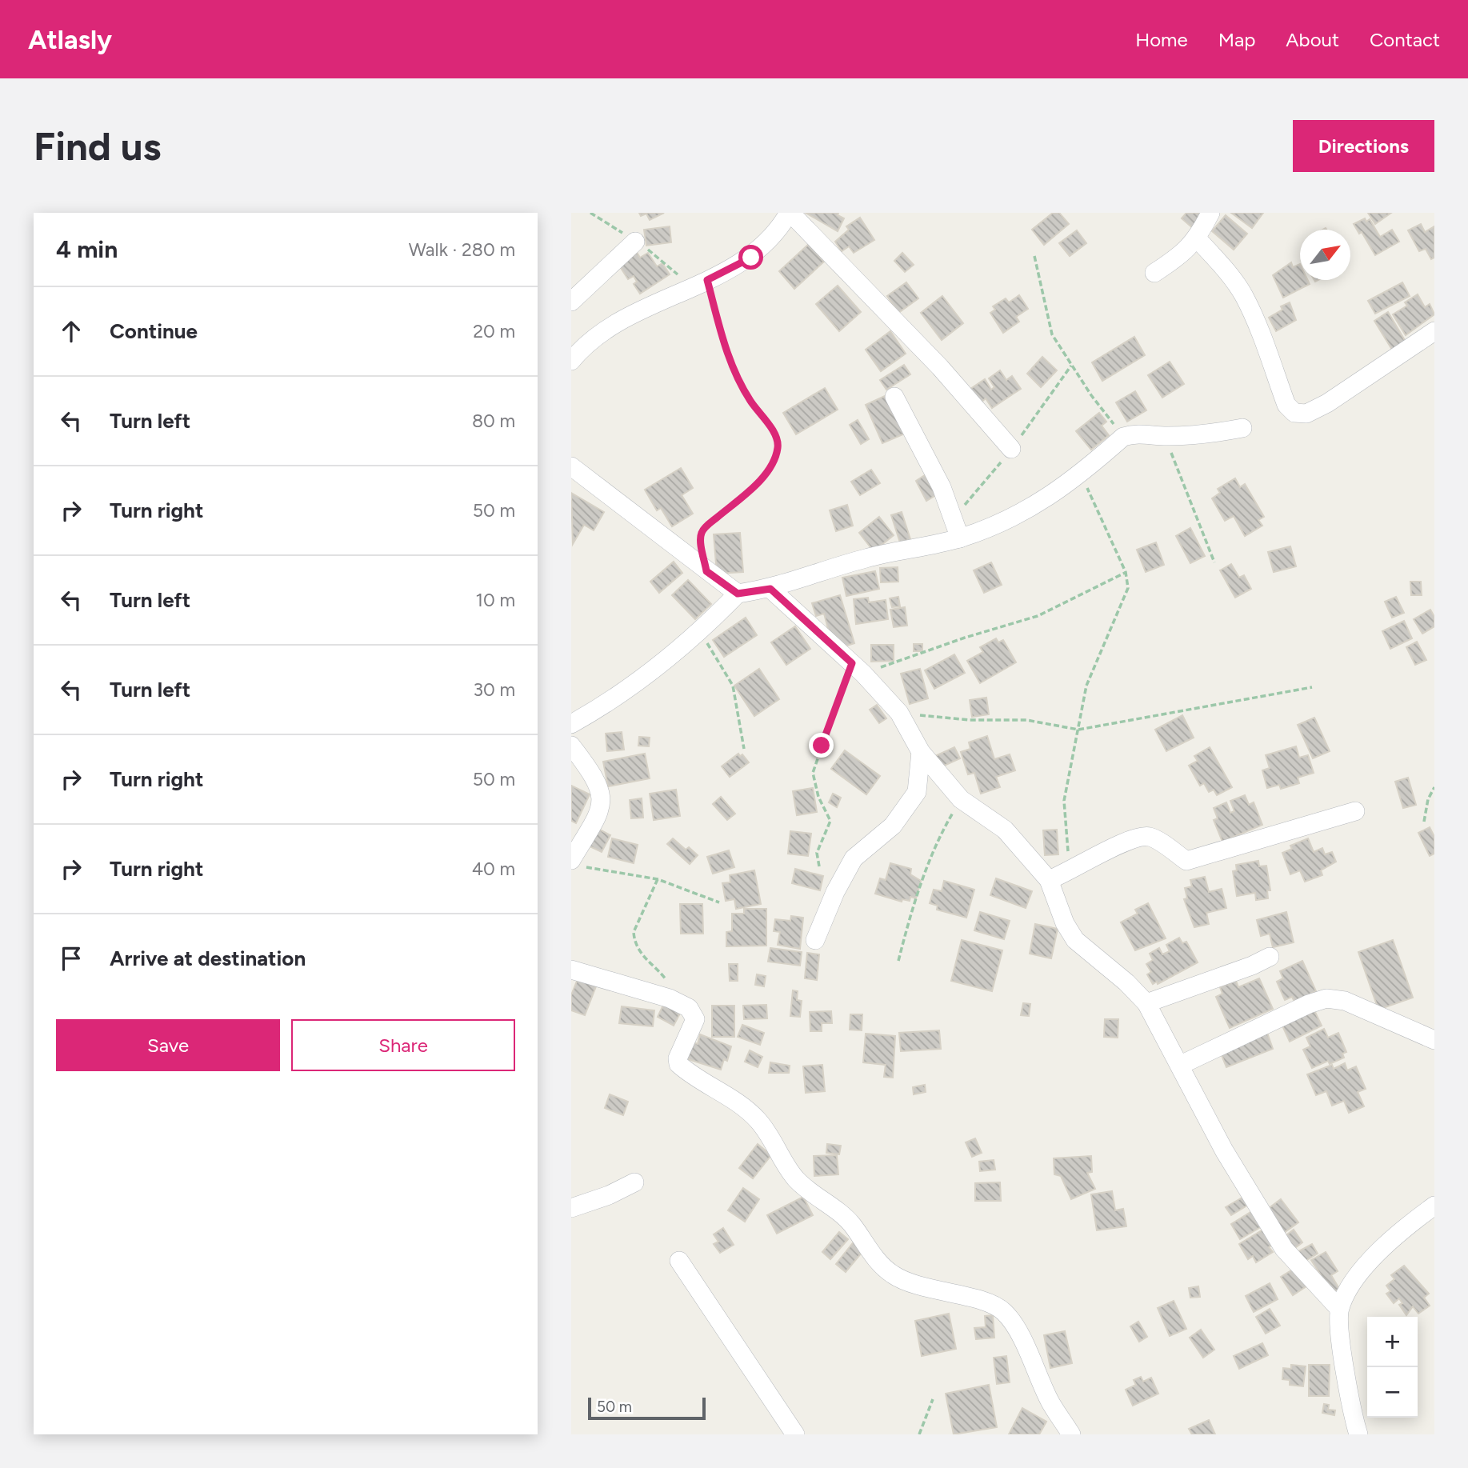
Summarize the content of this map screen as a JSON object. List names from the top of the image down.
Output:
{
  "scale_bar": "50 m",
  "north": "top right",
  "page": {
    "header": "Atlasly",
    "nav": [
      "Home",
      "Map",
      "About",
      "Contact"
    ],
    "buttons": [
      "Directions",
      ["Save", "Share"]
    ],
    "title": "Find us",
    "heading": ["4 min", "Walk · 280 m"],
    "list": [
      ["Continue", "20 m"],
      ["Turn left", "80 m"],
      ["Turn right", "50 m"],
      ["Turn left", "10 m"],
      ["Turn left", "30 m"],
      ["Turn right", "50 m"],
      ["Turn right", "40 m"],
      "Arrive at destination"
    ],
    "map_buttons": ["+", "−"],
    "scale": "50 m"
  }
}
